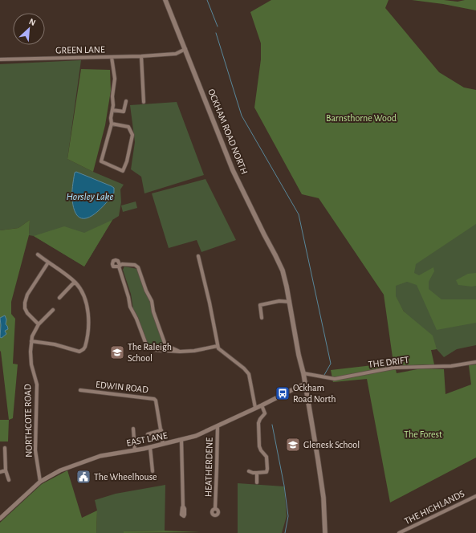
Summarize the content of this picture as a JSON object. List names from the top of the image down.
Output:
{
  "streets": {
    "main road": ["OCKHAM ROAD NORTH"],
    "street": [
      "GREEN LANE",
      "THE DRIFT",
      "EDWIN ROAD",
      "NORTHCOTE ROAD",
      "EAST LANE",
      "HEATHERDENE",
      "THE HIGHLANDS"
    ]
  },
  "crossings": [
    ["GREEN LANE", "OCKHAM ROAD NORTH"],
    ["OCKHAM ROAD NORTH", "THE DRIFT"],
    ["OCKHAM ROAD NORTH", "EAST LANE"],
    ["EDWIN ROAD", "EAST LANE"],
    ["NORTHCOTE ROAD", "EAST LANE"],
    ["EAST LANE", "HEATHERDENE"]
  ],
  "water": ["Horsley Lake"],
  "parks": ["Barnsthorne Wood", "The Forest"],
  "places": {
    "school or university": ["The Raleigh School", "Glenesk School"],
    "bus stop": ["Ockham Road North"],
    "public building": ["The Wheelhouse"]
  },
  "north": "top right"
}
